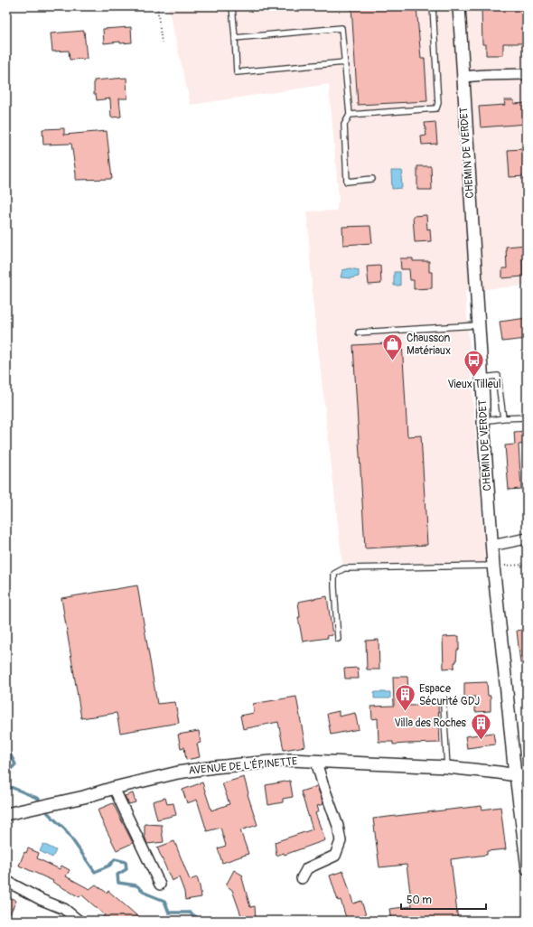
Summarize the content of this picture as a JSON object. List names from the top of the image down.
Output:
{
  "streets": {
    "street": ["CHEMIN DE VERDET", "AVENUE DE L'ÉPINETTE"]
  },
  "crossings": [
    ["CHEMIN DE VERDET", "AVENUE DE L'ÉPINETTE"]
  ],
  "places": {
    "shop": ["Chausson Matériaux"],
    "bus stop": ["Vieux Tilleul"],
    "building": ["Espace Sécurité GDJ", "Villa des Roches"]
  },
  "scale_bar": "50 m"
}
